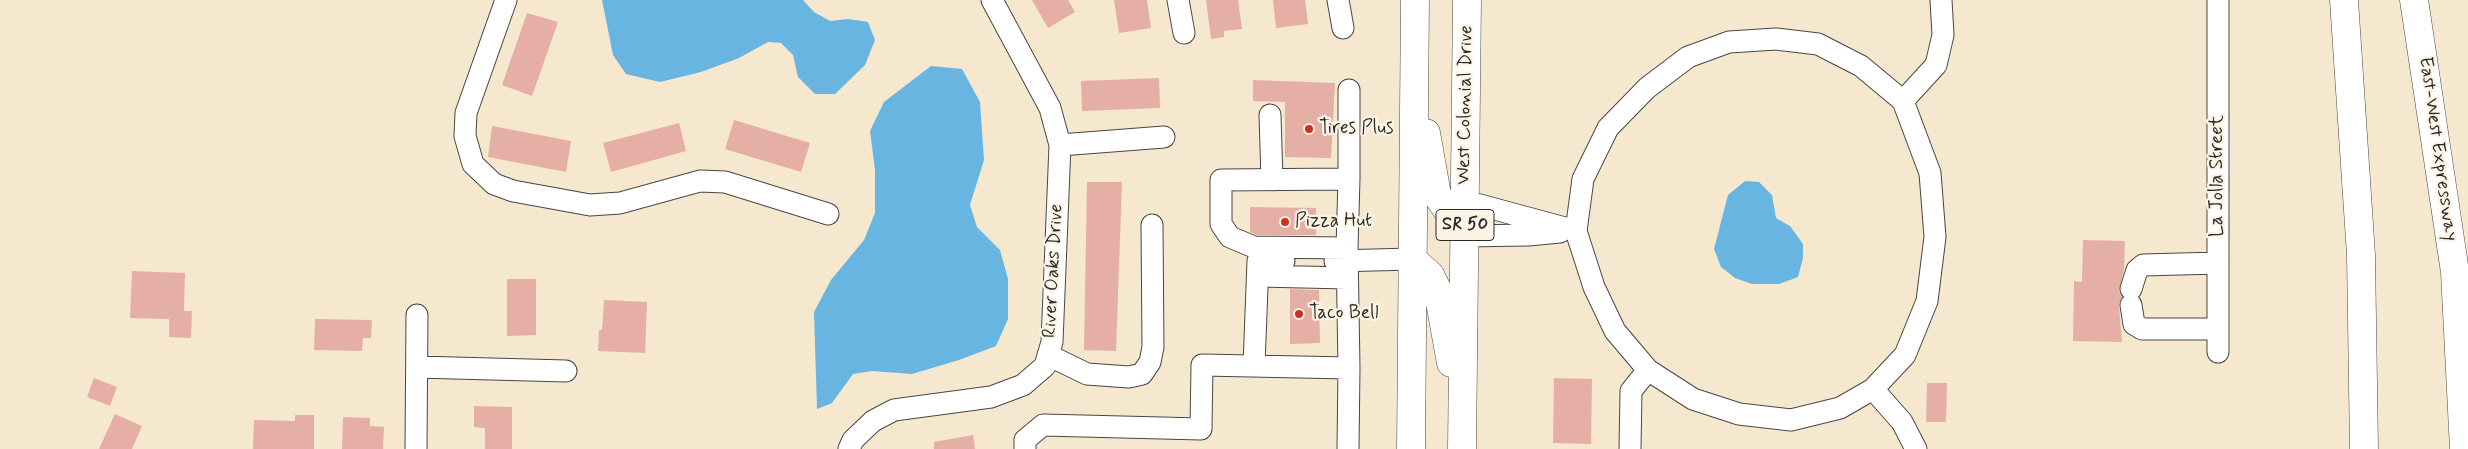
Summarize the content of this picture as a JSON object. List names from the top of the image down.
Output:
{
  "streets": {
    "highway": ["West Colonial Drive", "East-West Expressway", "SR 50"],
    "street": ["La Jolla Street", "River Oaks Drive"]
  },
  "places": ["Tires Plus", "Pizza Hut", "Taco Bell"]
}
